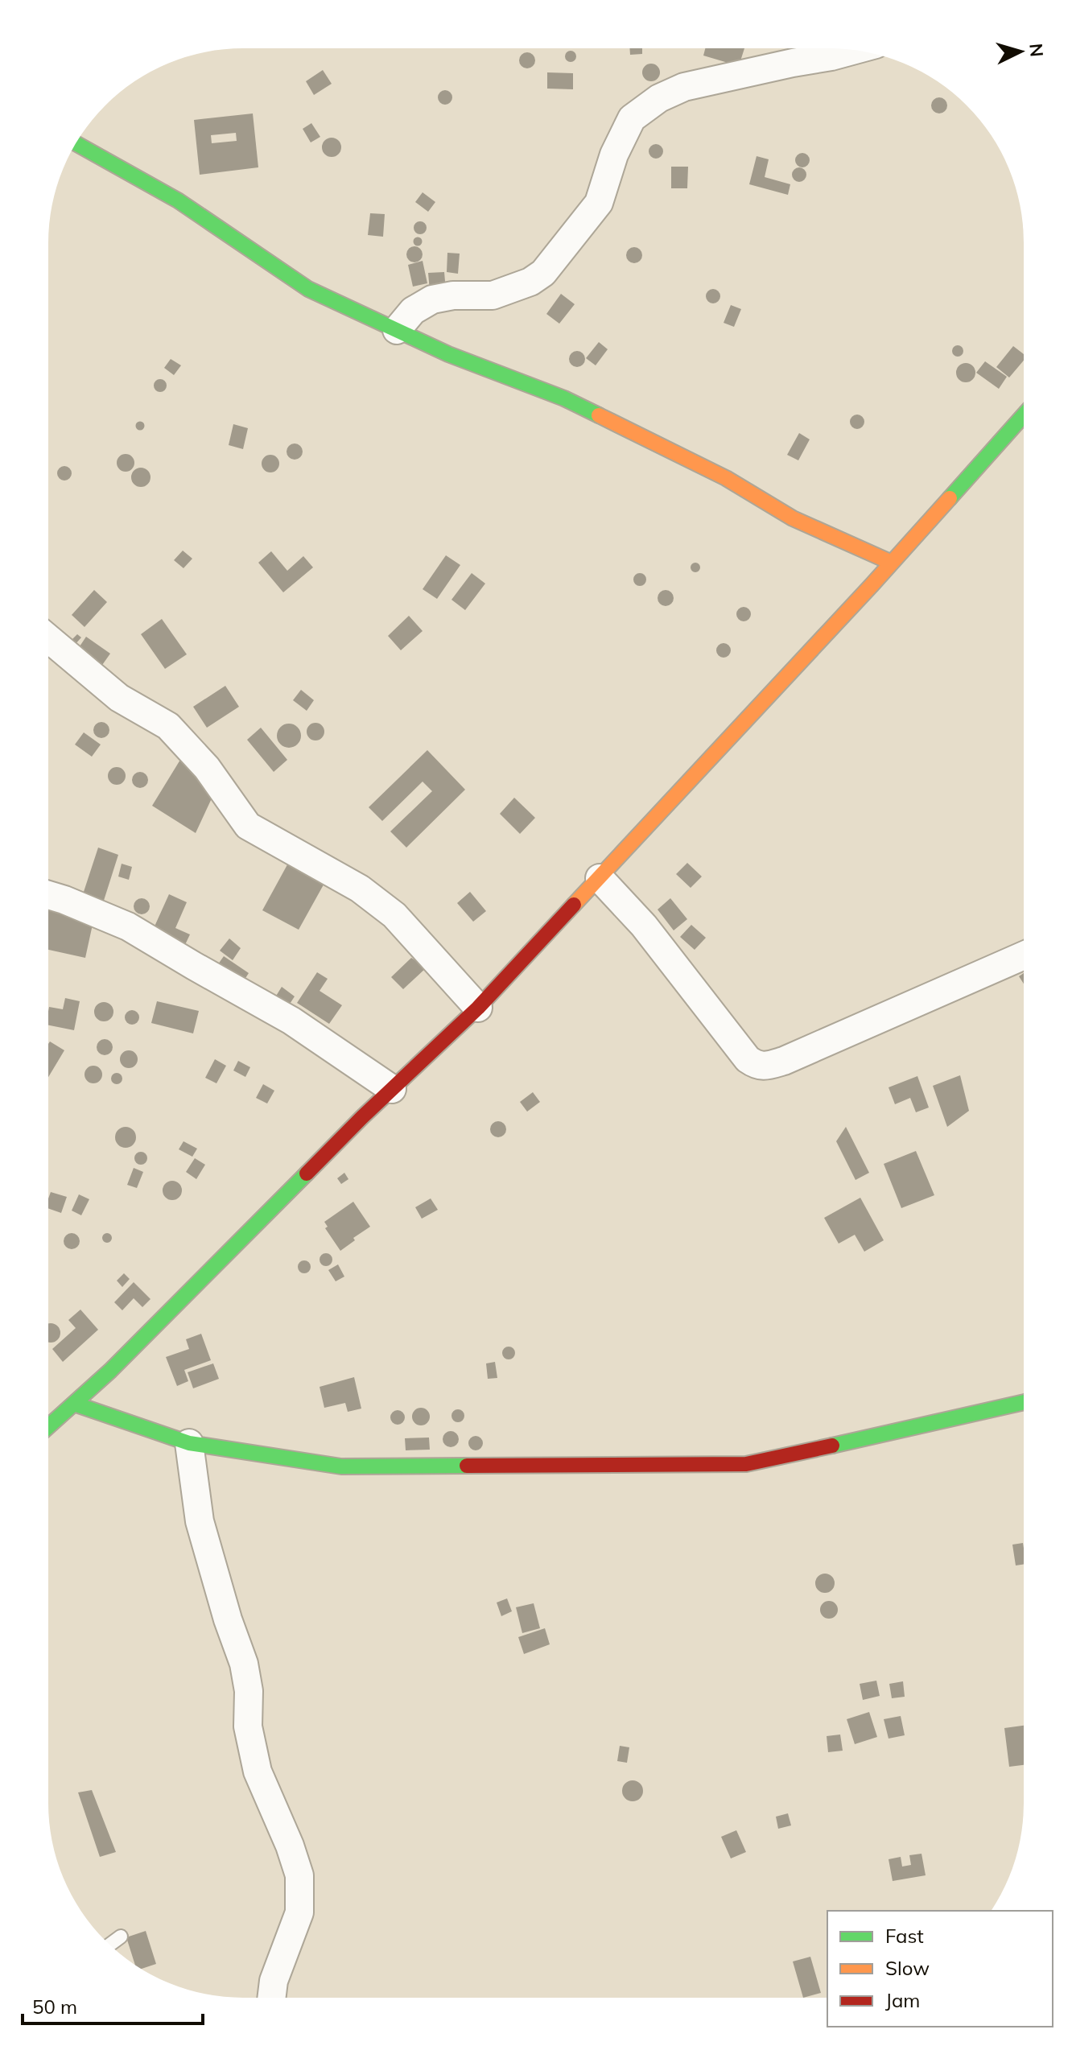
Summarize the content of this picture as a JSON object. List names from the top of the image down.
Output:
{
  "legend": ["Fast", "Slow", "Jam"],
  "scale_bar": "50 m",
  "north": "right"
}
